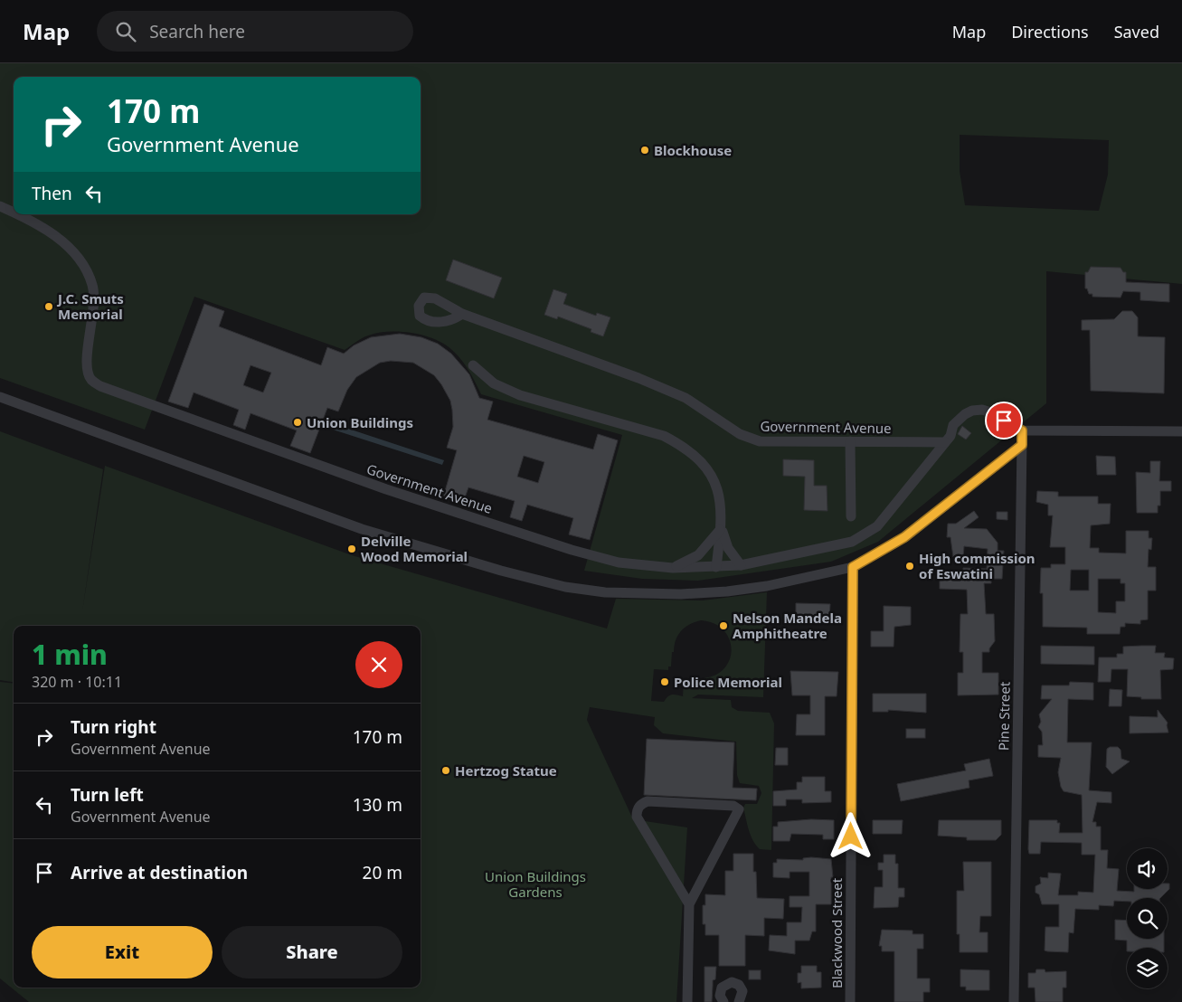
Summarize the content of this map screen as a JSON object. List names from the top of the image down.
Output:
{
  "streets": {
    "street": ["Government Avenue", "Pine Street", "Blackwood Street"]
  },
  "crossings": [
    ["Government Avenue", "Pine Street"]
  ],
  "parks": ["Union Buildings Gardens"],
  "places": [
    "Blockhouse",
    "J.C. Smuts Memorial",
    "Union Buildings",
    "Delville Wood Memorial",
    "High commission of Eswatini",
    "Nelson Mandela Amphitheatre",
    "Police Memorial",
    "Hertzog Statue"
  ],
  "page": {
    "header": "Map",
    "search": "Search here",
    "nav": ["Map", "Directions", "Saved"],
    "turn": ["170 m", "Government Avenue"],
    "then": "Then",
    "heading": ["1 min", "320 m · 10:11"],
    "list": [
      {
        "name": "Turn right",
        "note": "Government Avenue",
        "value": "170 m"
      },
      {
        "name": "Turn left",
        "note": "Government Avenue",
        "value": "130 m"
      },
      {
        "name": "Arrive at destination",
        "value": "20 m"
      }
    ],
    "buttons": ["Exit", "Share"]
  }
}
